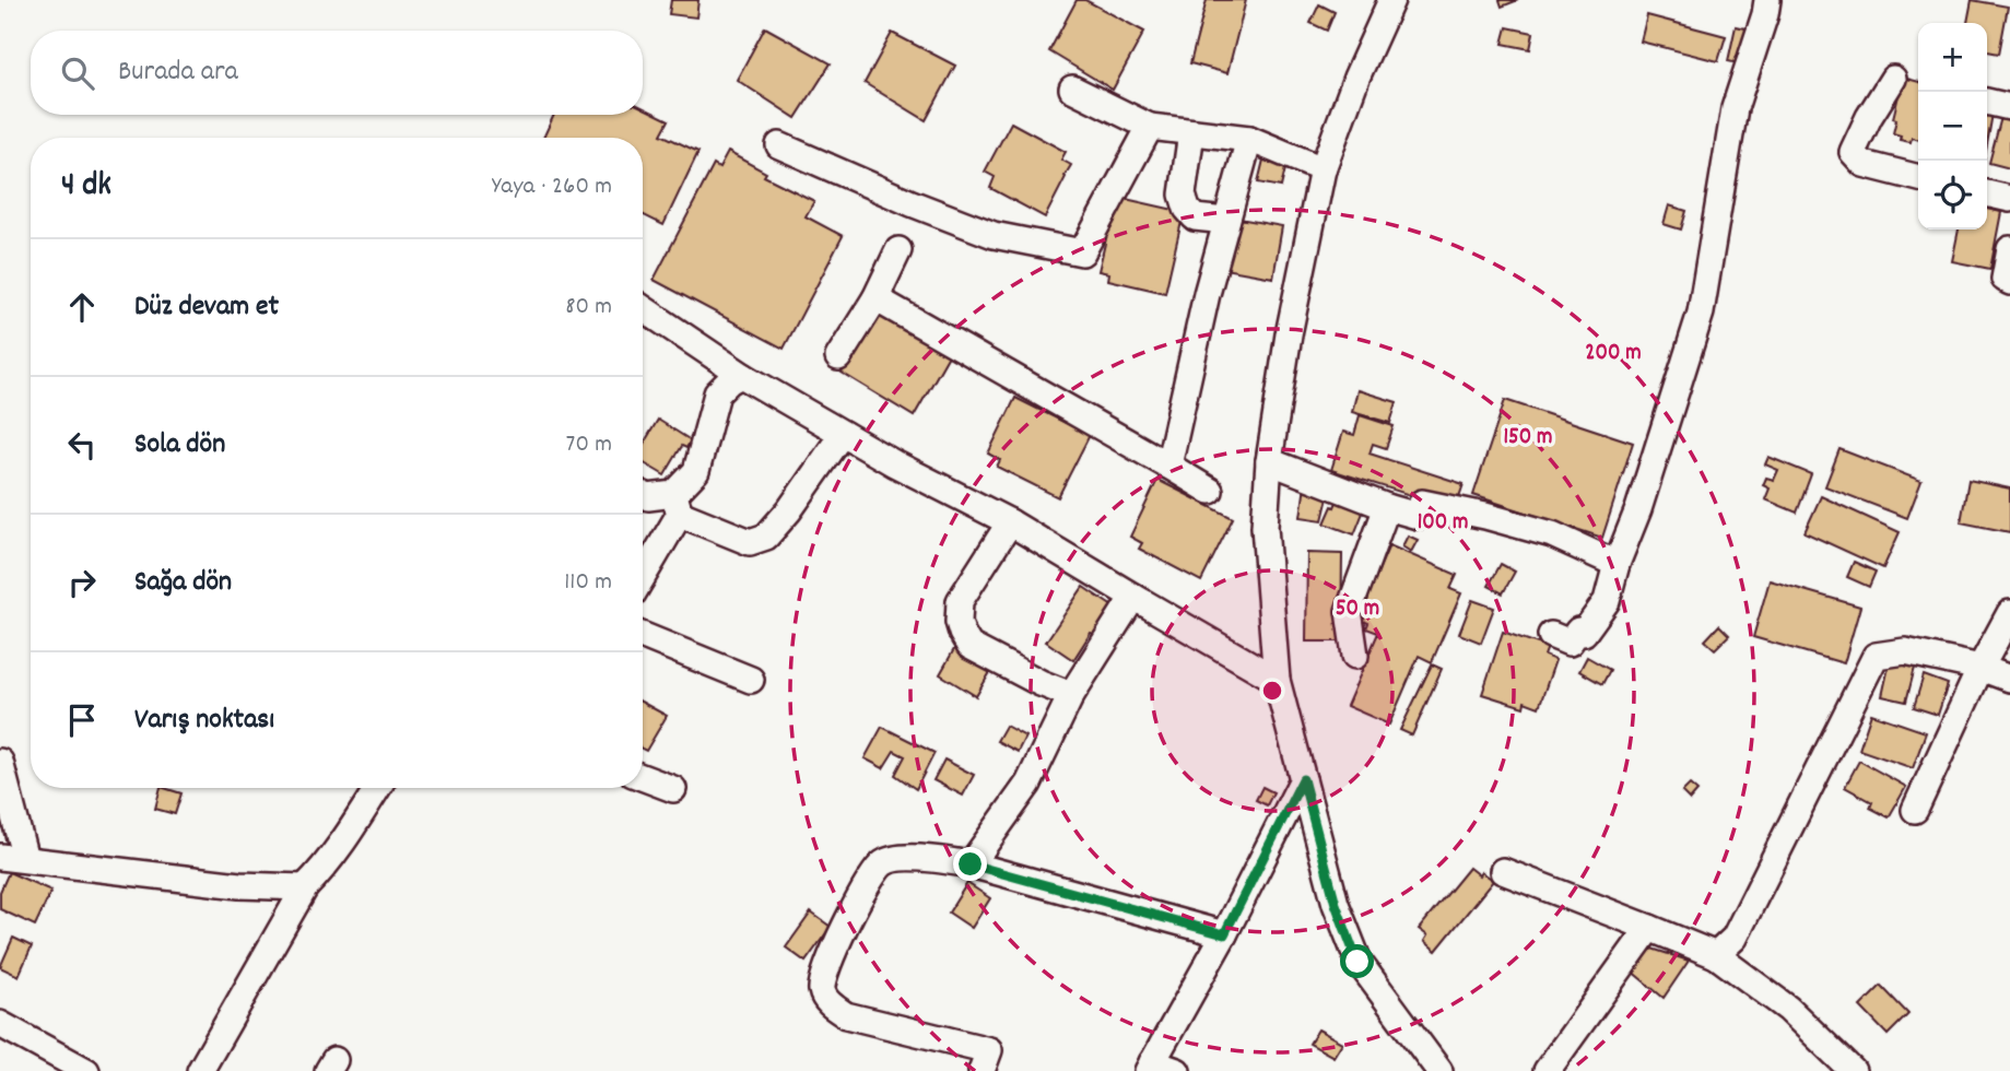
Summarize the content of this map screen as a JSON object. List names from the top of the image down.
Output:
{
  "page": {
    "map_buttons": ["+", "−"],
    "search": "Burada ara",
    "heading": ["4 dk", "Yaya · 260 m"],
    "list": [
      ["Düz devam et", "80 m"],
      ["Sola dön", "70 m"],
      ["Sağa dön", "110 m"],
      "Varış noktası"
    ]
  },
  "rings": [
    "200 m",
    "150 m",
    "100 m",
    "50 m"
  ]
}
